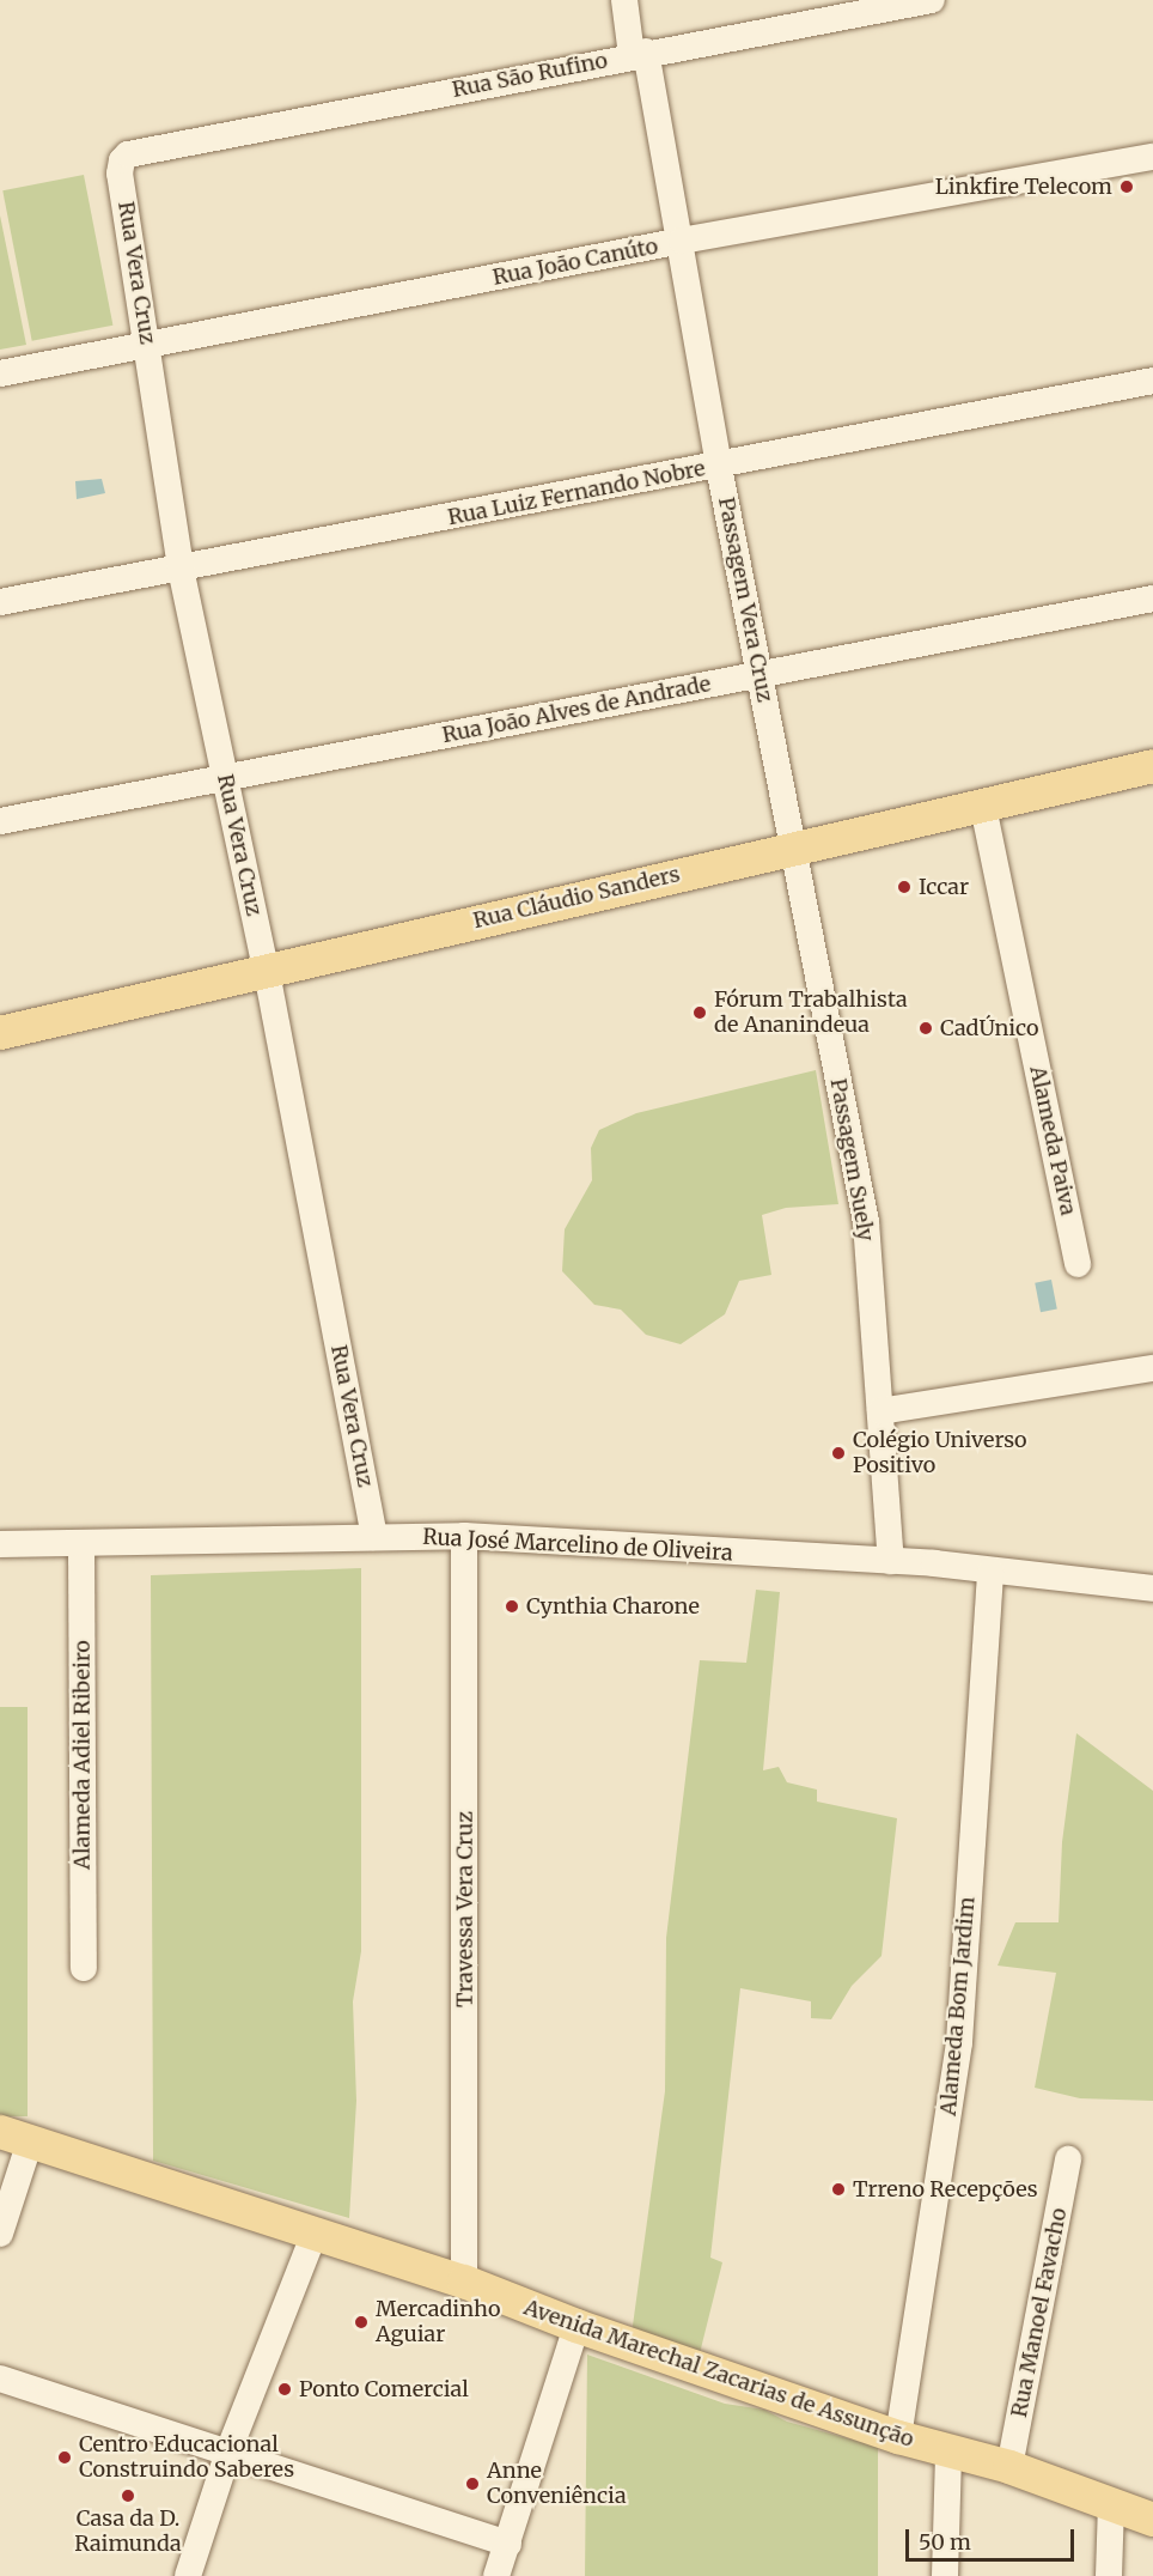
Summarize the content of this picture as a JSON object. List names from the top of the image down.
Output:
{
  "streets": {
    "main road": ["Rua Cláudio Sanders", "Avenida Marechal Zacarias de Assunção"],
    "street": [
      "Rua São Rufino",
      "Rua João Canúto",
      "Rua Vera Cruz",
      "Rua Luiz Fernando Nobre",
      "Passagem Vera Cruz",
      "Rua João Alves de Andrade",
      "Alameda Paiva",
      "Passagem Suely",
      "Rua José Marcelino de Oliveira",
      "Alameda Adiel Ribeiro",
      "Travessa Vera Cruz",
      "Alameda Bom Jardim",
      "Rua Manoel Favacho"
    ]
  },
  "crossings": [
    ["Rua São Rufino", "Rua Vera Cruz"],
    ["Rua São Rufino", "Passagem Vera Cruz"],
    ["Rua João Canúto", "Rua Vera Cruz"],
    ["Rua João Canúto", "Passagem Vera Cruz"],
    ["Rua Vera Cruz", "Rua Luiz Fernando Nobre"],
    ["Rua Vera Cruz", "Rua João Alves de Andrade"],
    ["Rua Vera Cruz", "Rua Cláudio Sanders"],
    ["Rua Vera Cruz", "Rua José Marcelino de Oliveira"],
    ["Rua Luiz Fernando Nobre", "Passagem Vera Cruz"],
    ["Passagem Vera Cruz", "Rua João Alves de Andrade"],
    ["Passagem Vera Cruz", "Rua Cláudio Sanders"],
    ["Passagem Vera Cruz", "Passagem Suely"],
    ["Rua Cláudio Sanders", "Alameda Paiva"],
    ["Rua Cláudio Sanders", "Passagem Suely"],
    ["Passagem Suely", "Rua José Marcelino de Oliveira"],
    ["Rua José Marcelino de Oliveira", "Alameda Adiel Ribeiro"],
    ["Rua José Marcelino de Oliveira", "Travessa Vera Cruz"],
    ["Rua José Marcelino de Oliveira", "Alameda Bom Jardim"],
    ["Travessa Vera Cruz", "Avenida Marechal Zacarias de Assunção"],
    ["Alameda Bom Jardim", "Avenida Marechal Zacarias de Assunção"],
    ["Rua Manoel Favacho", "Avenida Marechal Zacarias de Assunção"]
  ],
  "places": [
    "Linkfire Telecom",
    "Iccar",
    "Fórum Trabalhista de Ananindeua",
    "CadÚnico",
    "Colégio Universo Positivo",
    "Cynthia Charone",
    "Trreno Recepções",
    "Mercadinho Aguiar",
    "Ponto Comercial",
    "Centro Educacional Construindo Saberes",
    "Anne Conveniência",
    "Casa da D. Raimunda"
  ],
  "scale_bar": "50 m"
}
